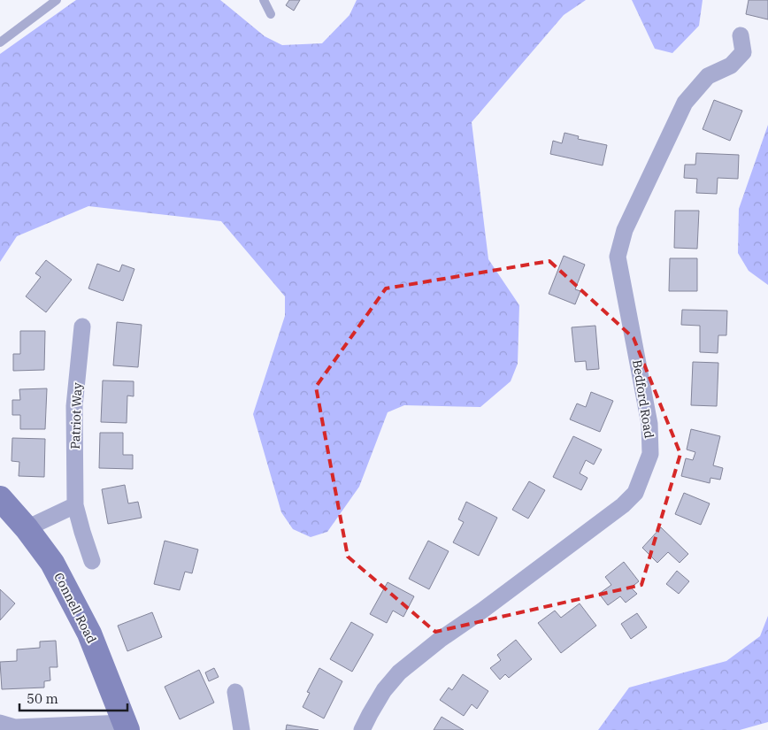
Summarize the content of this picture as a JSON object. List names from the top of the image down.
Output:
{
  "streets": {
    "main road": ["Connell Road"],
    "street": ["Bedford Road", "Patriot Way"]
  },
  "scale_bar": "50 m"
}
